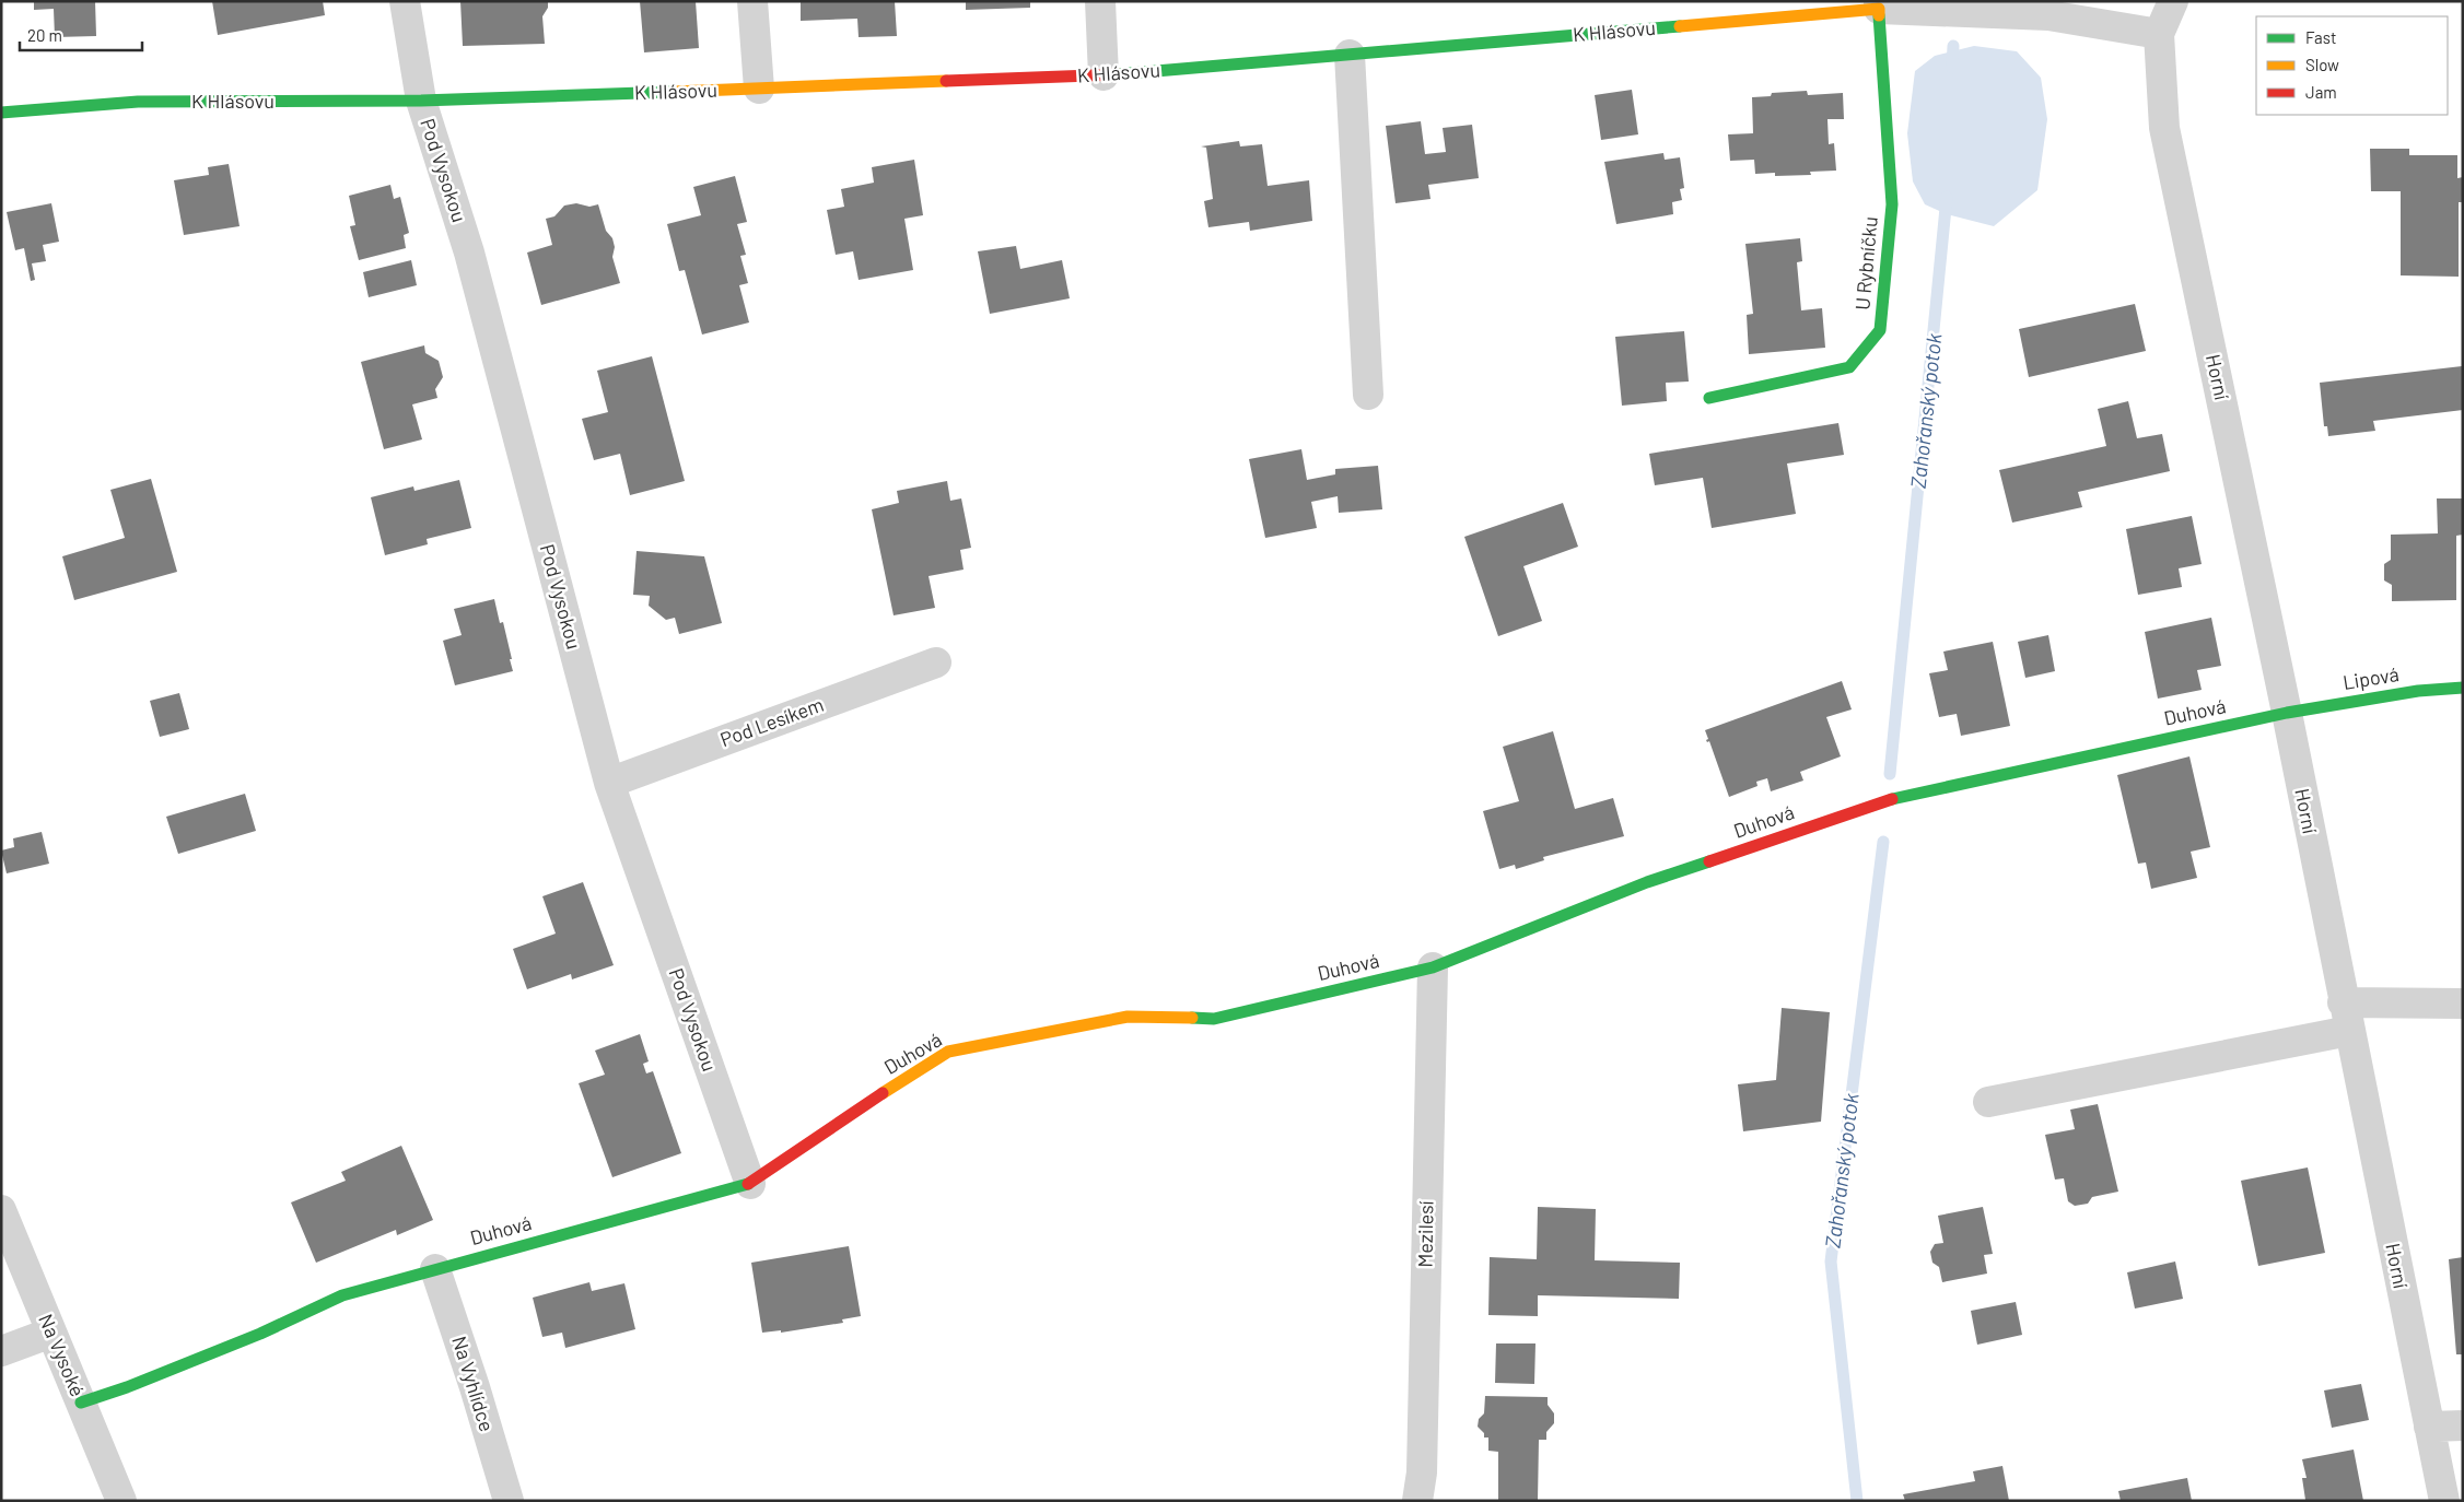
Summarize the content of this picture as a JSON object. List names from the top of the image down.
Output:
{
  "streets": {
    "street": [
      "K Hlásovu",
      "Pod Vysokou",
      "U Rybníčku",
      "Horní",
      "Lipová",
      "Duhová",
      "Pod Lesíkem",
      "Mezilesí",
      "Na Vysoké",
      "Na Vyhlídce"
    ]
  },
  "crossings": [
    ["K Hlásovu", "Pod Vysokou"],
    ["K Hlásovu", "U Rybníčku"],
    ["Pod Vysokou", "Duhová"],
    ["Pod Vysokou", "Pod Lesíkem"],
    ["Horní", "Lipová"],
    ["Horní", "Duhová"],
    ["Lipová", "Duhová"],
    ["Duhová", "Mezilesí"],
    ["Duhová", "Na Vysoké"],
    ["Duhová", "Na Vyhlídce"]
  ],
  "water": ["Zahořanský potok"],
  "legend": ["Fast", "Slow", "Jam"],
  "scale_bar": "20 m"
}
